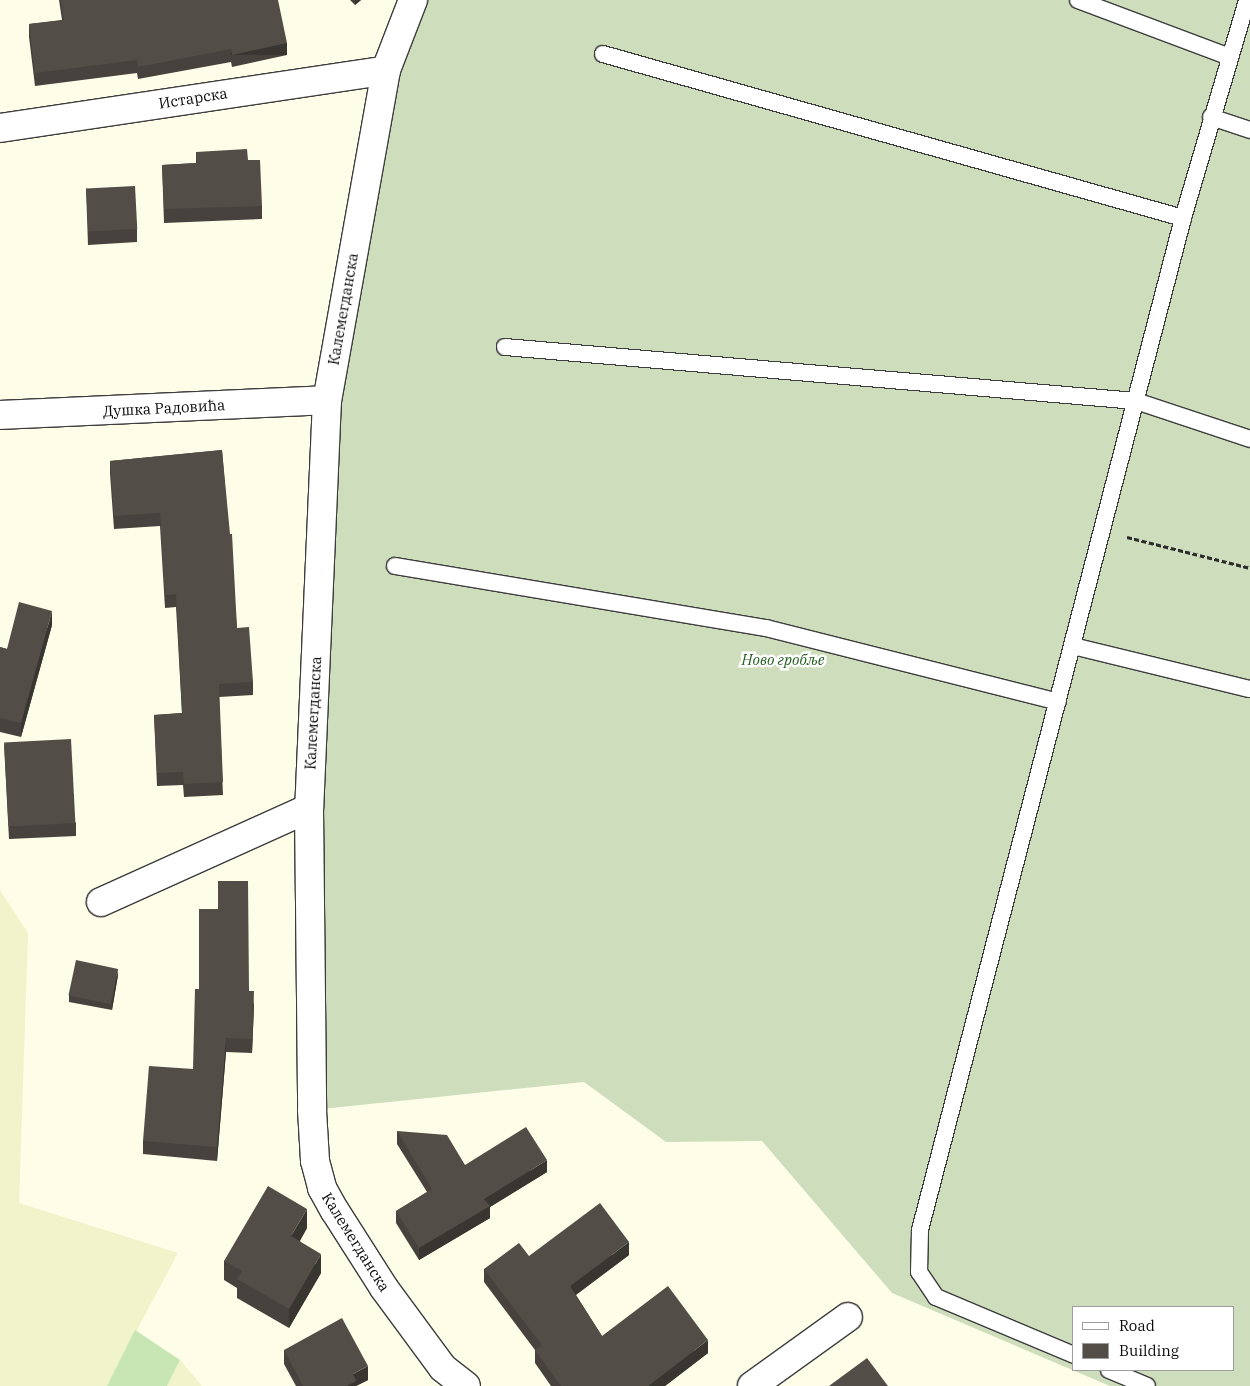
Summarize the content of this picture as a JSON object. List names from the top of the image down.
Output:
{
  "streets": {
    "street": ["Истарска", "Калемегданска", "Душка Радовића"]
  },
  "crossings": [
    ["Истарска", "Калемегданска"],
    ["Калемегданска", "Душка Радовића"]
  ],
  "parks": ["Ново гробље"],
  "legend": ["Road", "Building"]
}
